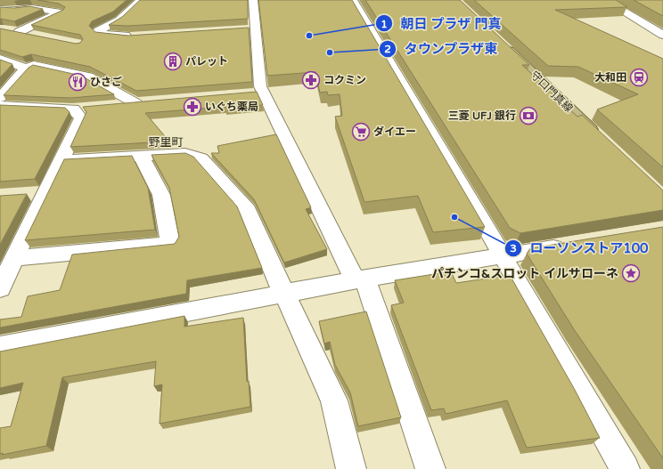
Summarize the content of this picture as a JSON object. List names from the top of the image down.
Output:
{
  "streets": {
    "main road": ["守口門真線"]
  },
  "districts": ["野里町"],
  "places": {
    "other": ["朝日 プラザ 門真", "タウンプラザ東", "ローソンストア100"],
    "building": ["パレット"],
    "station": ["大和田"],
    "pharmacy": ["コクミン", "いぐち薬局"],
    "restaurant": ["ひさご"],
    "bank": ["三菱 UFJ 銀行"],
    "supermarket": ["ダイエー"],
    "place": ["パチンコ&スロット イルサローネ"]
  }
}
